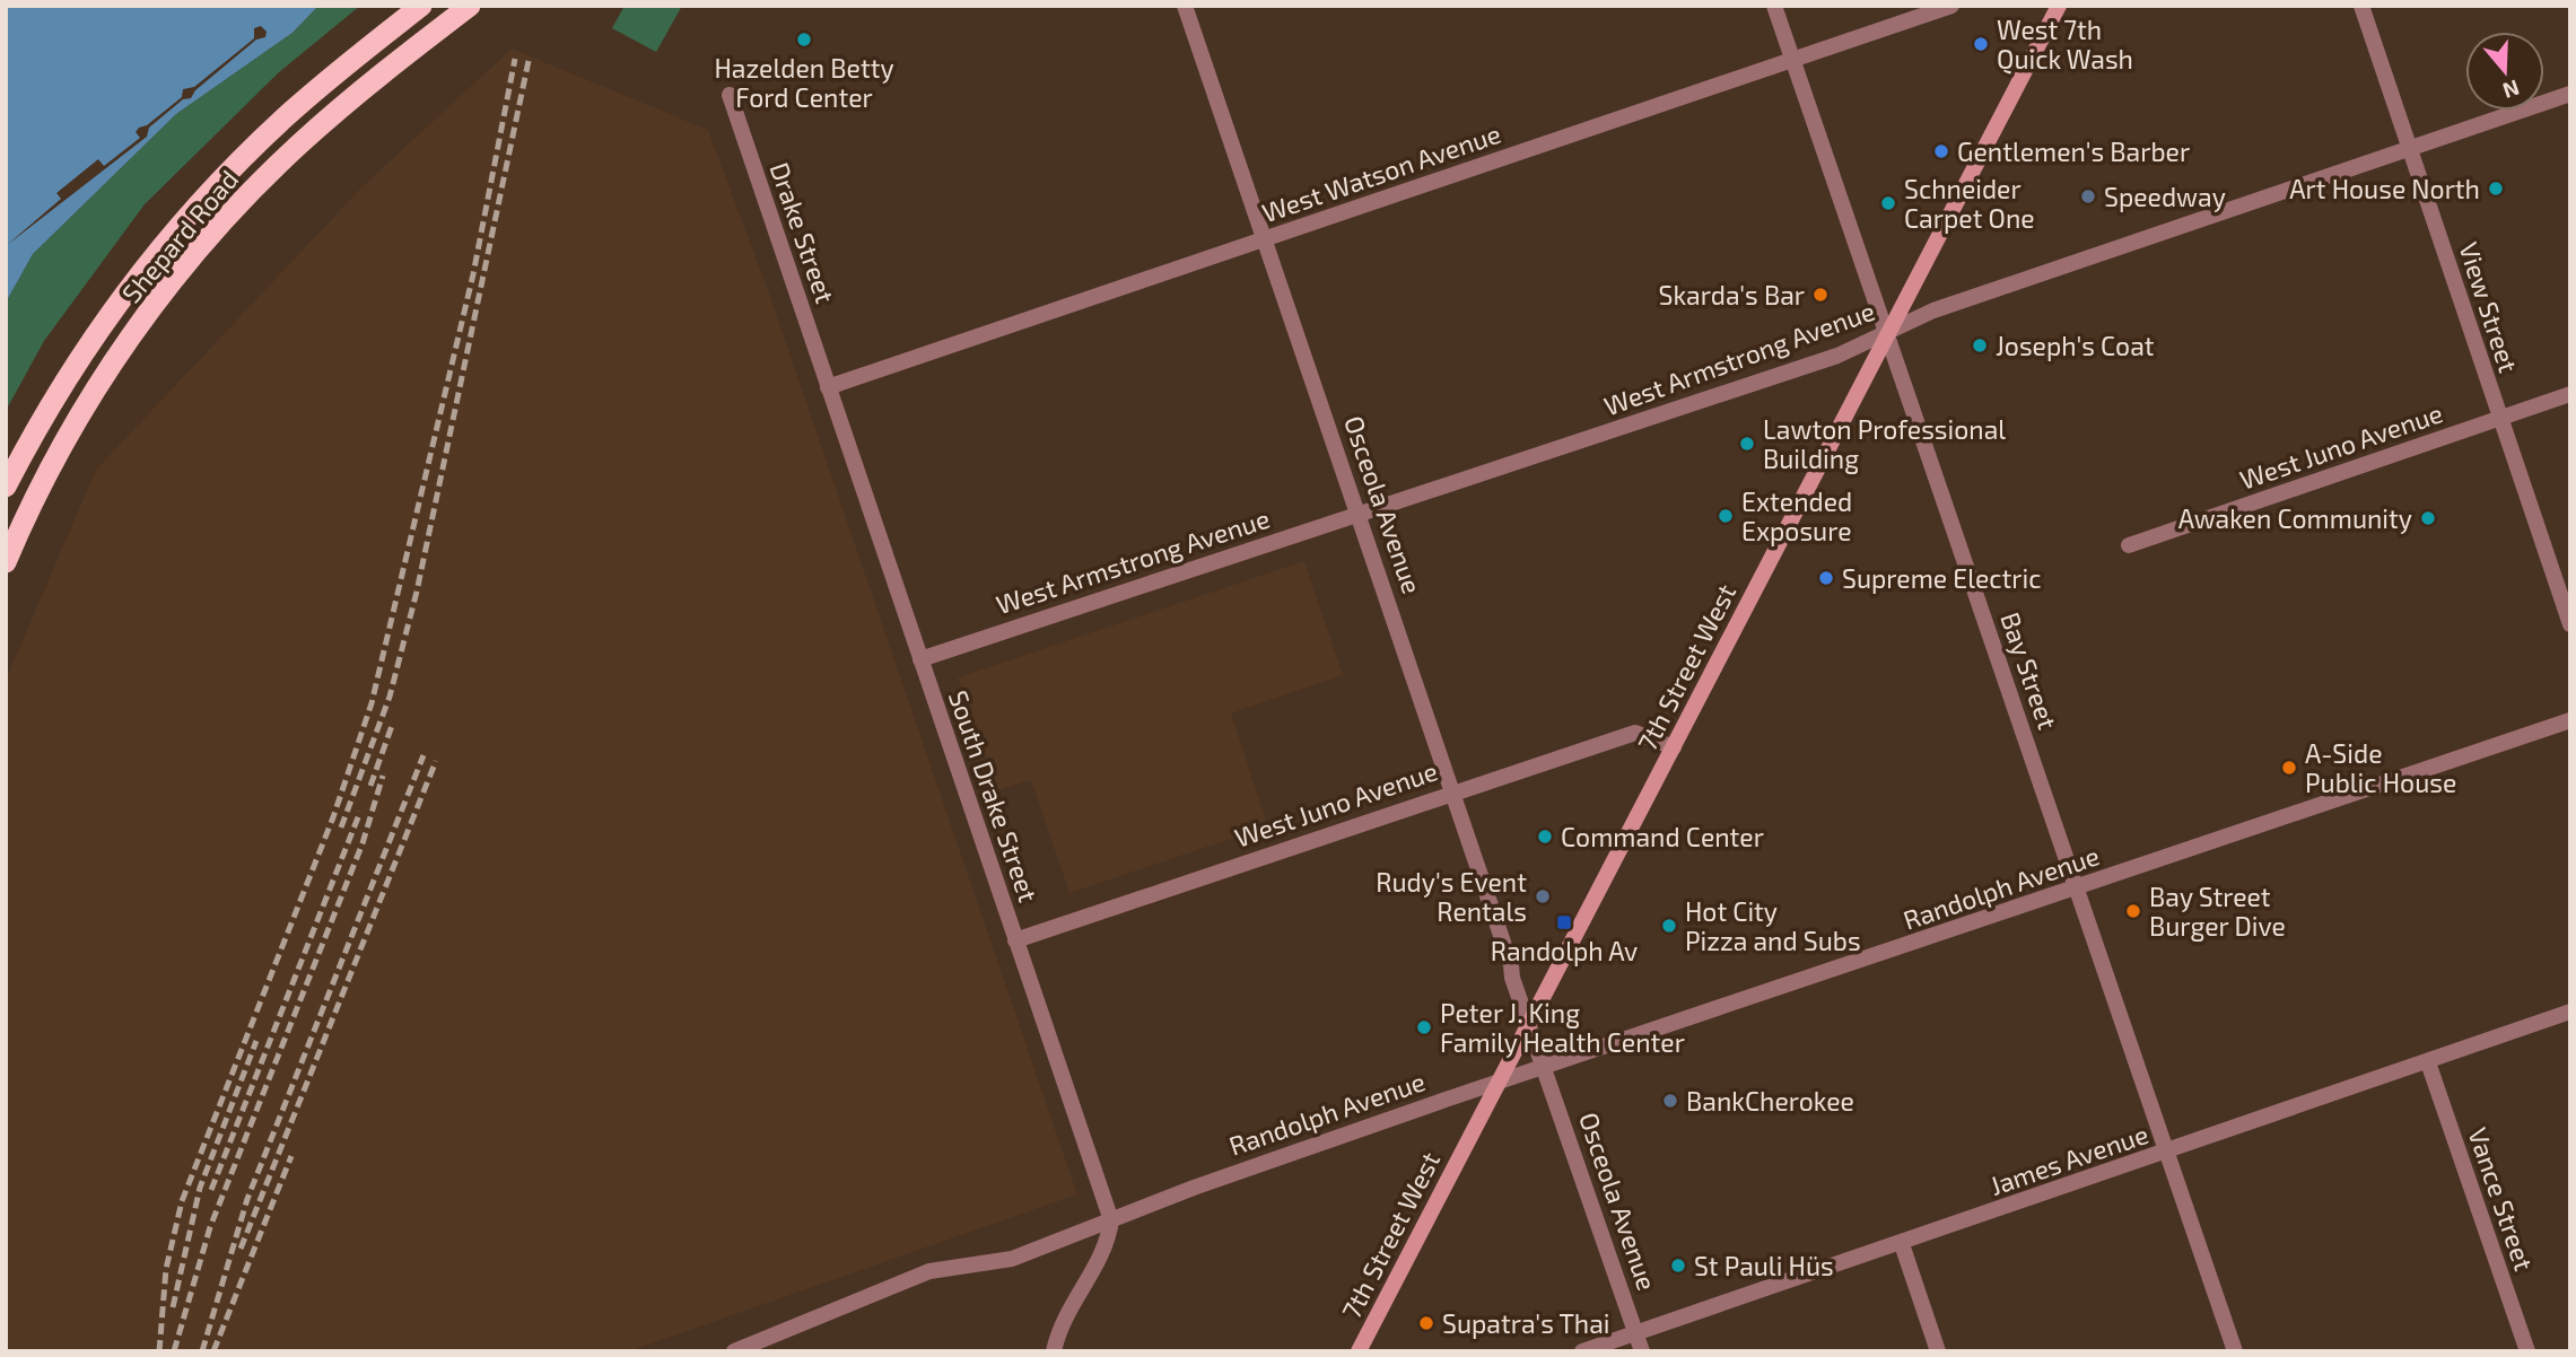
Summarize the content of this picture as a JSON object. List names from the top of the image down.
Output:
{
  "streets": {
    "highway": ["Shepard Road"],
    "main road": ["7th Street West"],
    "street": [
      "West Watson Avenue",
      "Drake Street",
      "View Street",
      "West Armstrong Avenue",
      "West Juno Avenue",
      "Osceola Avenue",
      "Bay Street",
      "South Drake Street",
      "Randolph Avenue",
      "James Avenue",
      "Vance Street"
    ]
  },
  "crossings": [
    ["West Watson Avenue", "Drake Street"],
    ["West Watson Avenue", "Osceola Avenue"],
    ["West Watson Avenue", "Bay Street"],
    ["West Watson Avenue", "South Drake Street"],
    ["Drake Street", "South Drake Street"],
    ["View Street", "West Armstrong Avenue"],
    ["View Street", "West Juno Avenue"],
    ["West Armstrong Avenue", "Osceola Avenue"],
    ["West Armstrong Avenue", "7th Street West"],
    ["West Armstrong Avenue", "Bay Street"],
    ["West Armstrong Avenue", "South Drake Street"],
    ["West Juno Avenue", "Osceola Avenue"],
    ["West Juno Avenue", "7th Street West"],
    ["West Juno Avenue", "South Drake Street"],
    ["Osceola Avenue", "7th Street West"],
    ["Osceola Avenue", "Randolph Avenue"],
    ["Osceola Avenue", "James Avenue"],
    ["7th Street West", "Bay Street"],
    ["7th Street West", "Randolph Avenue"],
    ["Bay Street", "Randolph Avenue"],
    ["Bay Street", "James Avenue"],
    ["South Drake Street", "Randolph Avenue"],
    ["James Avenue", "Vance Street"]
  ],
  "places": {
    "other": [
      "Hazelden Betty Ford Center",
      "West 7th Quick Wash",
      "Gentlemen's Barber",
      "Art House North",
      "Speedway",
      "Schneider Carpet One",
      "Skarda's Bar",
      "Joseph's Coat",
      "Lawton Professional Building",
      "Extended Exposure",
      "Awaken Community",
      "Supreme Electric",
      "A-Side Public House",
      "Command Center",
      "Rudy's Event Rentals",
      "Bay Street Burger Dive",
      "Hot City Pizza and Subs",
      "Peter J. King Family Health Center",
      "BankCherokee",
      "St Pauli Hüs",
      "Supatra's Thai"
    ],
    "transit": ["Randolph Av"]
  },
  "north": "bottom"
}
